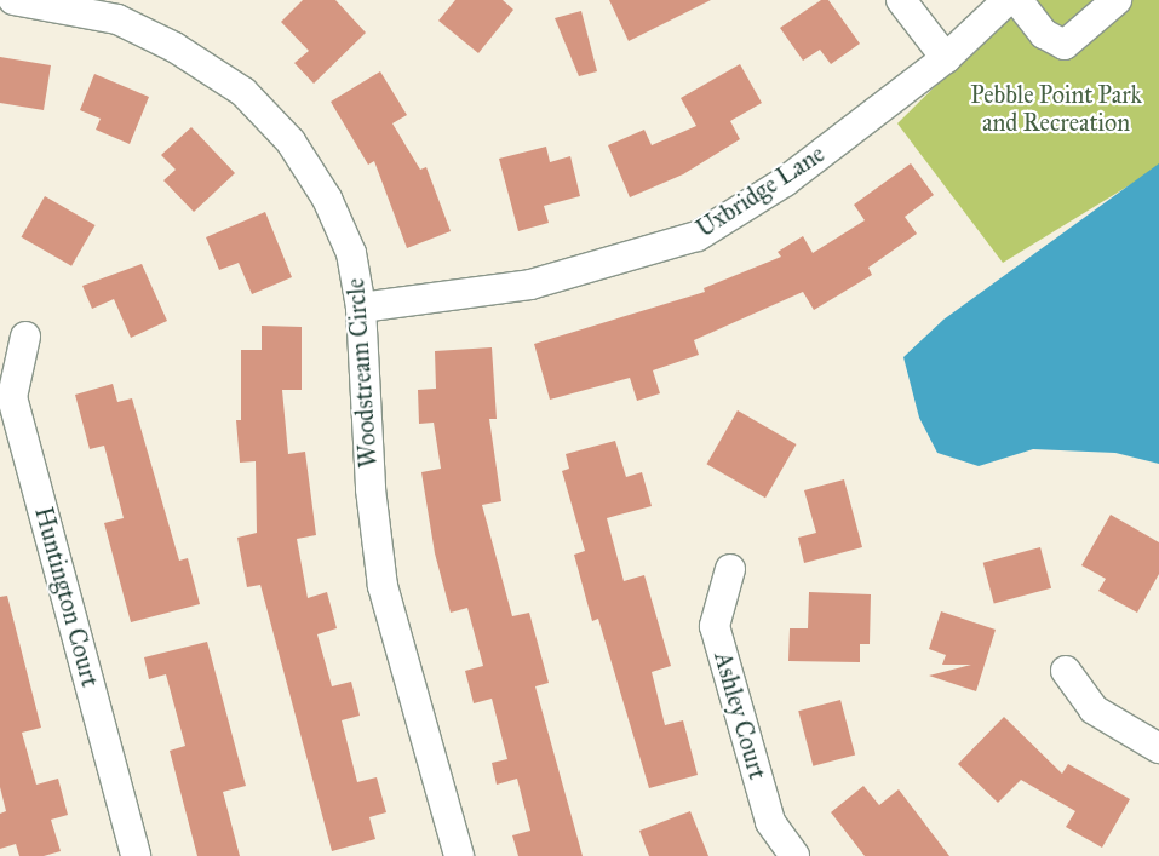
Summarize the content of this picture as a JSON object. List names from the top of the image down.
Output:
{
  "streets": {
    "street": [
      "Uxbridge Lane",
      "Woodstream Circle",
      "Huntington Court",
      "Ashley Court"
    ]
  },
  "crossings": [
    ["Uxbridge Lane", "Woodstream Circle"]
  ],
  "parks": ["Pebble Point Park and Recreation"]
}
